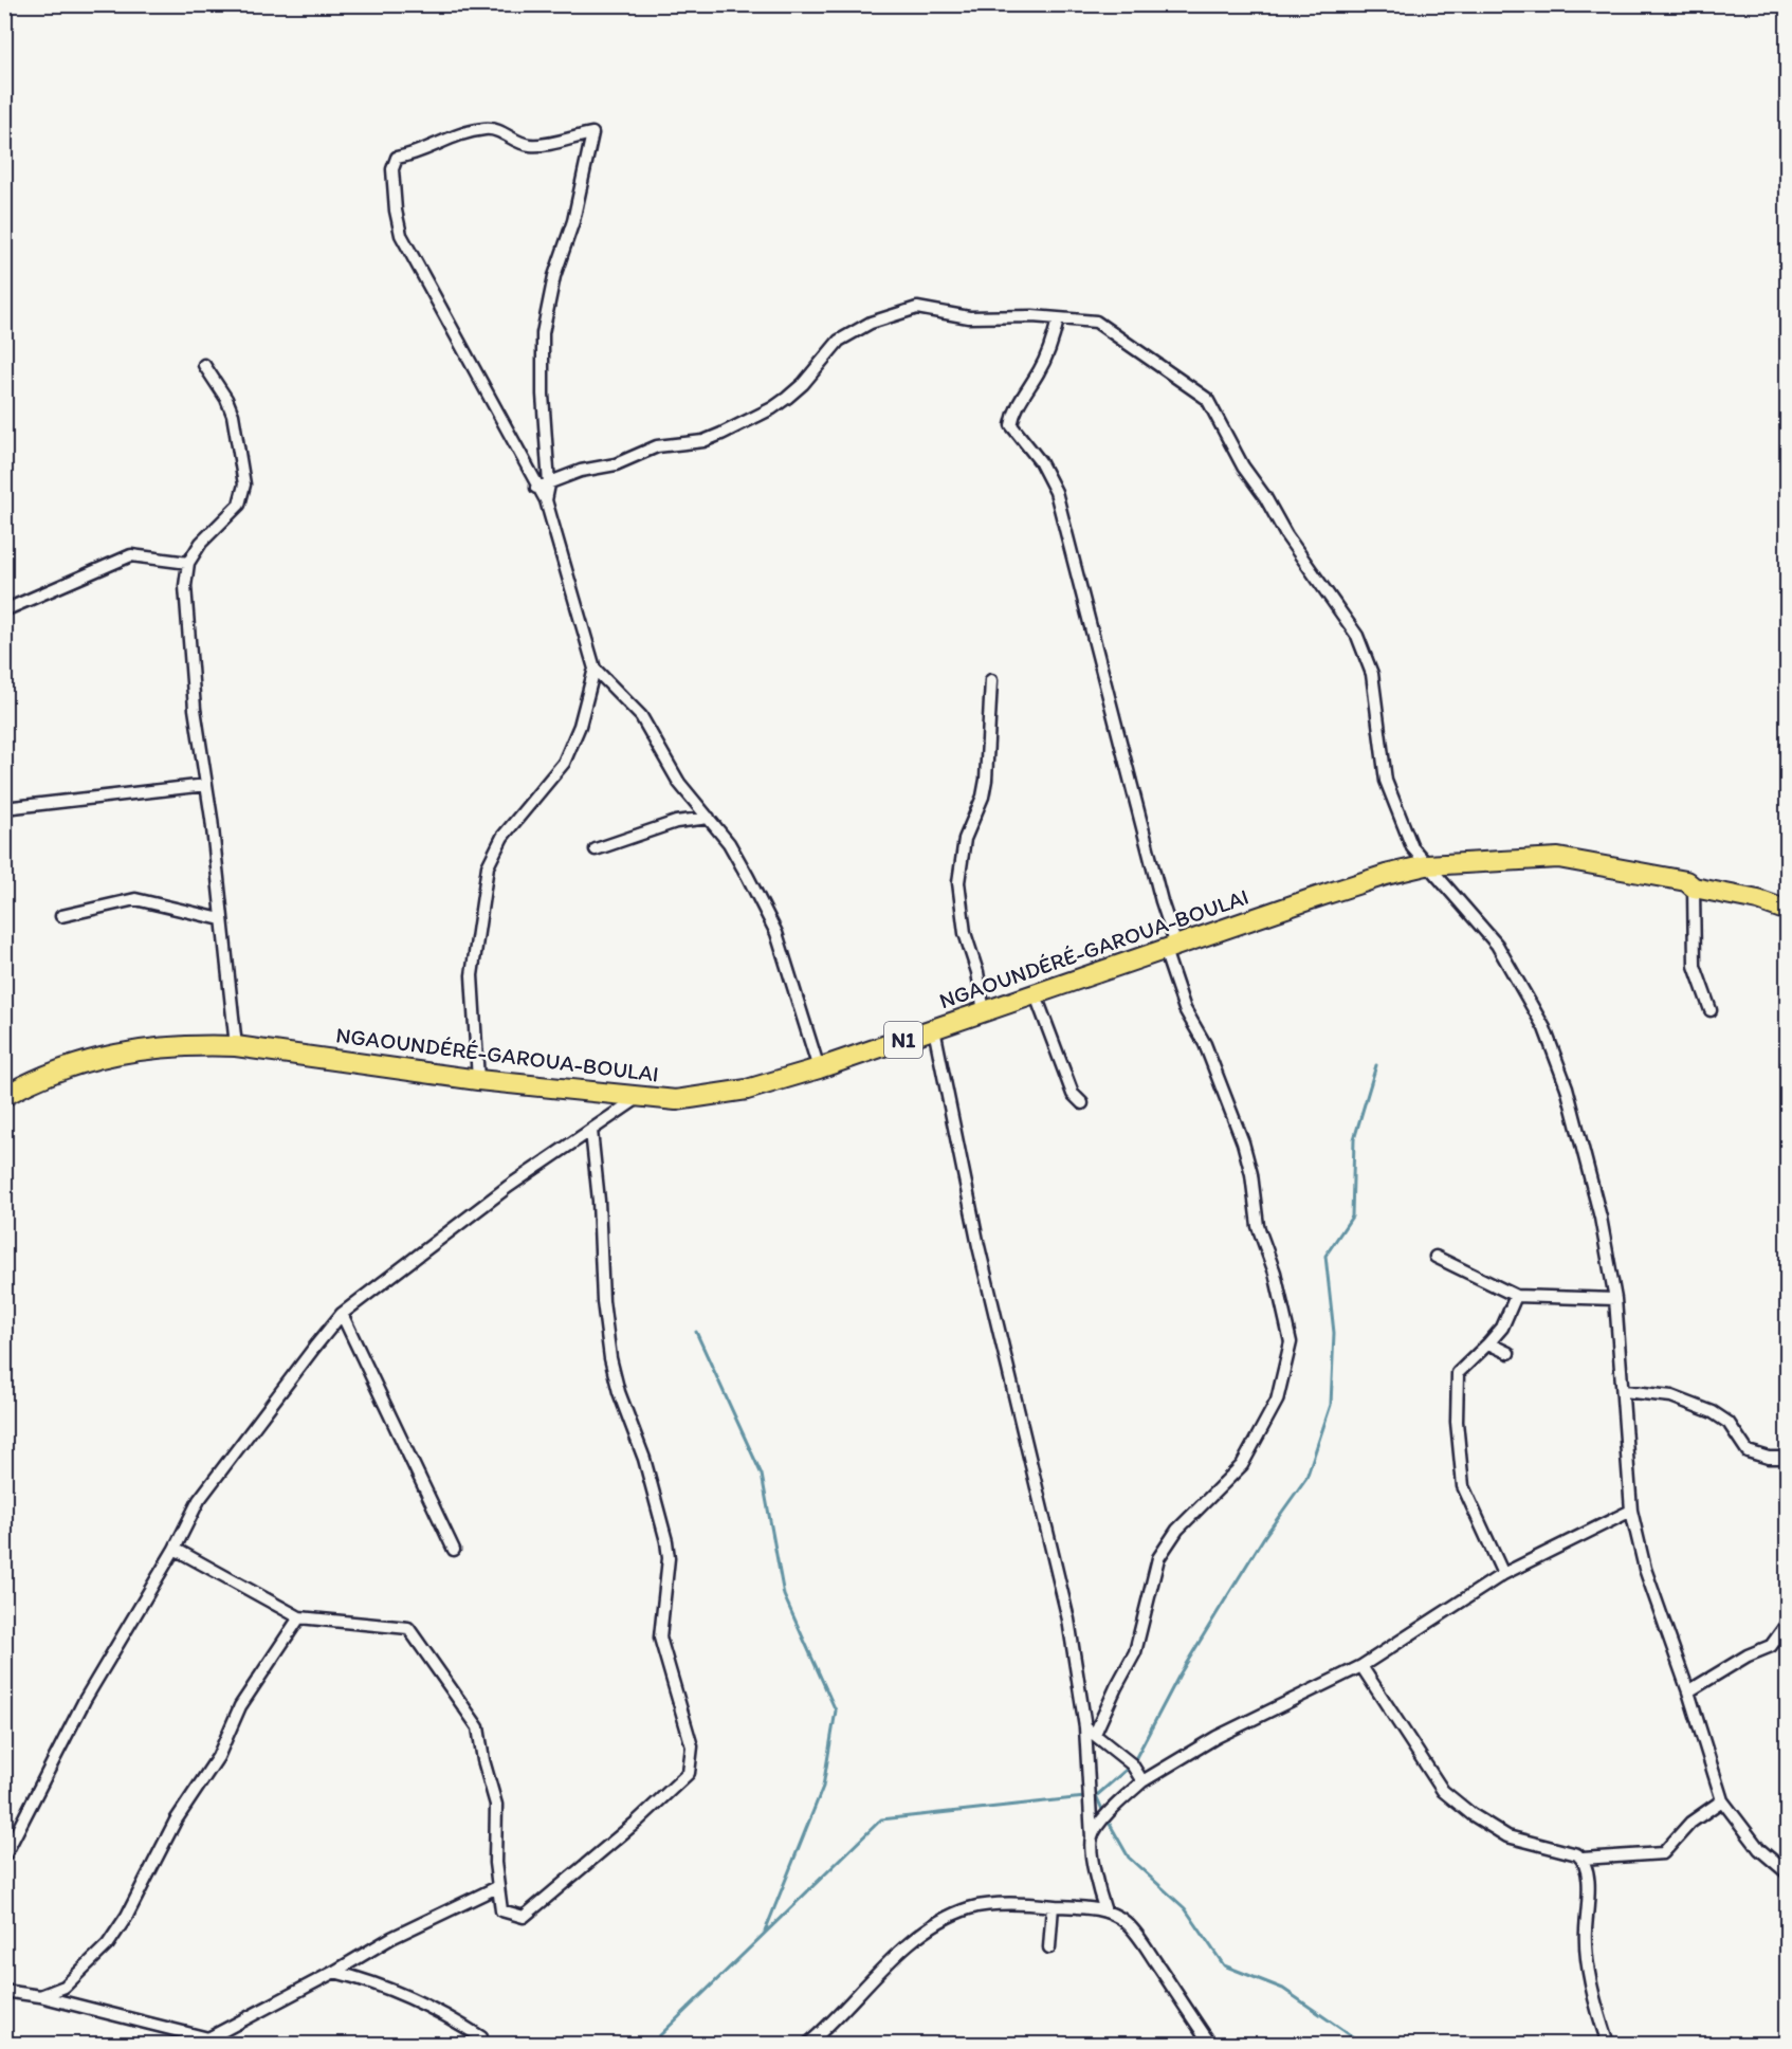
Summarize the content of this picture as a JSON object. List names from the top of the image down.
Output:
{
  "streets": {
    "highway": ["NGAOUNDÉRÉ-GAROUA-BOULAI", "N1"]
  }
}
